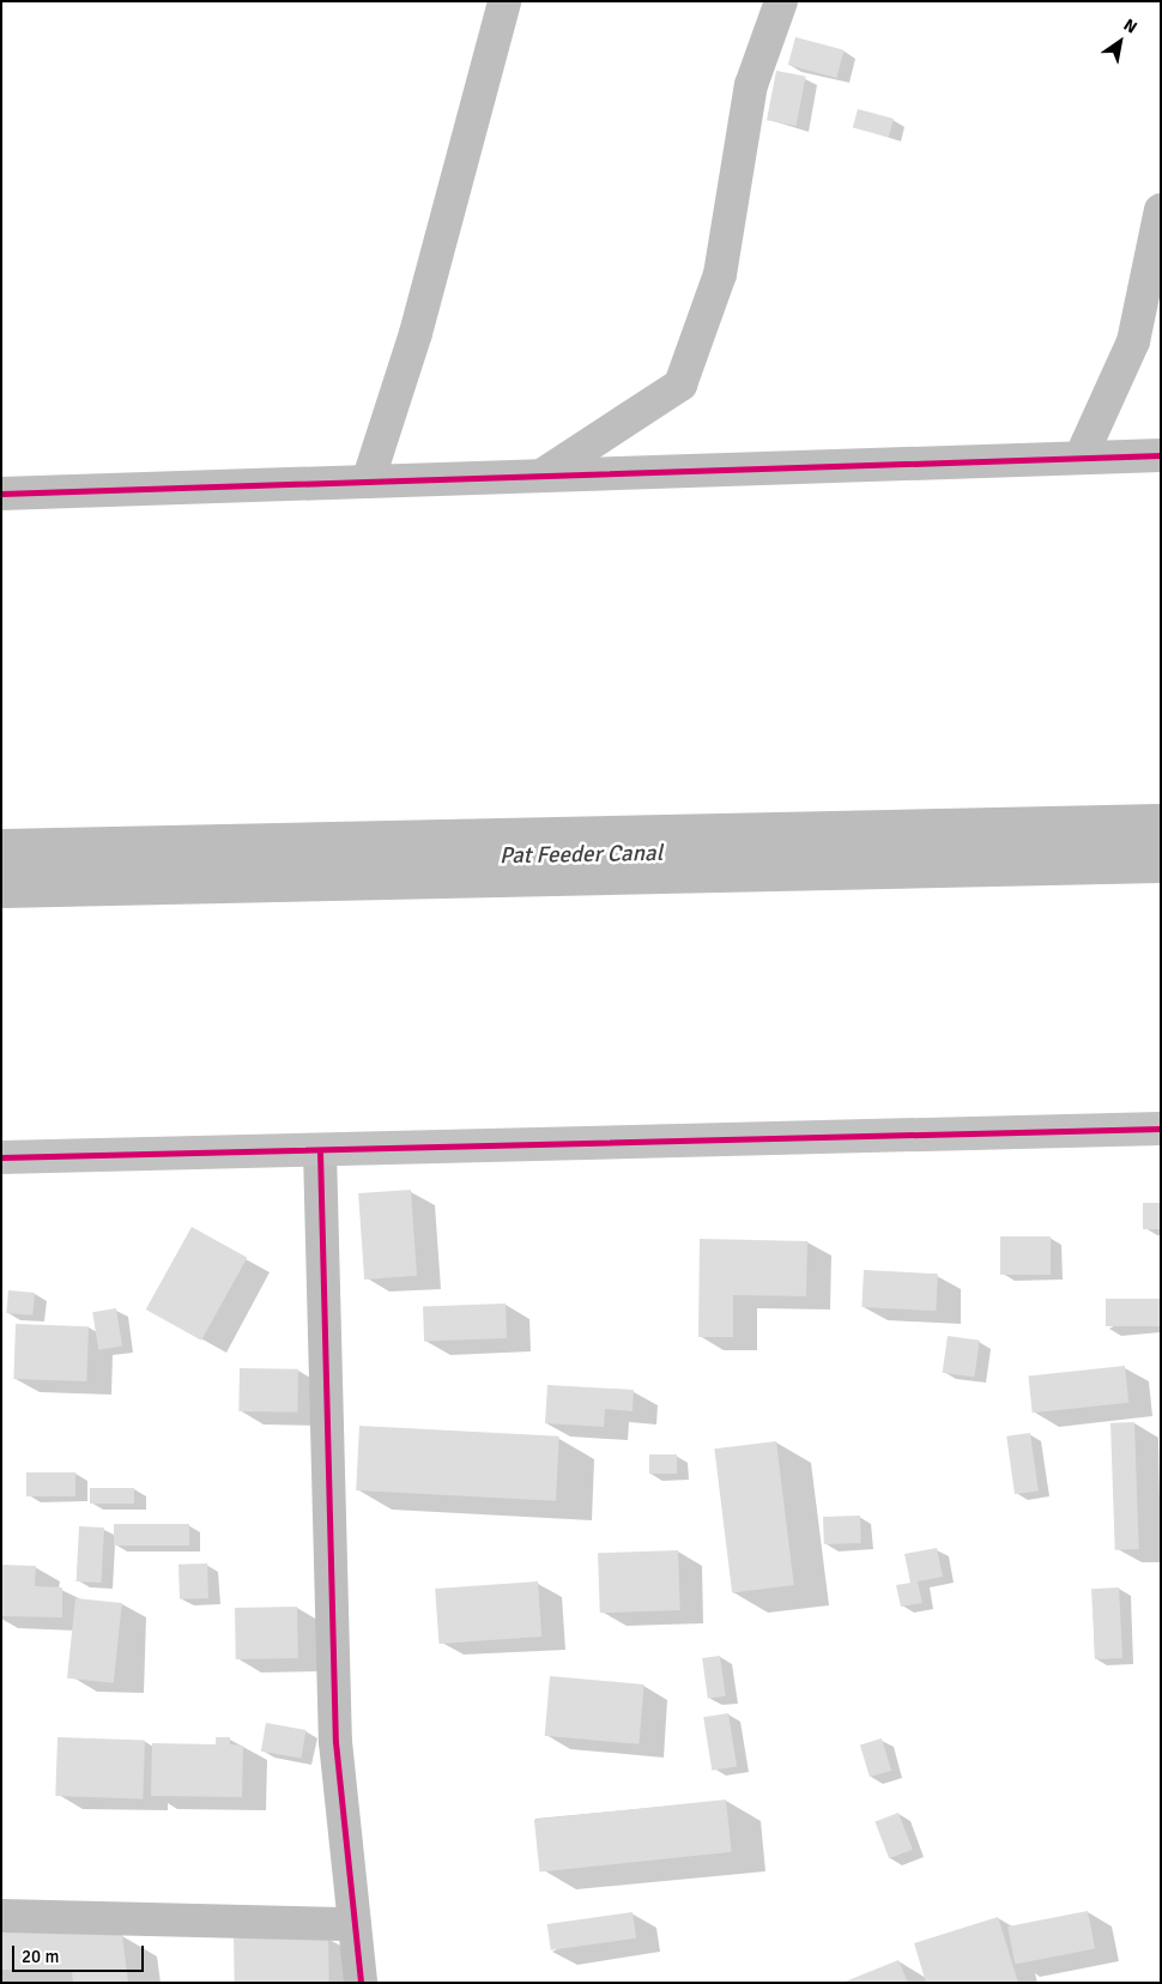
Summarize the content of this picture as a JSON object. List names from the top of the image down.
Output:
{
  "water": ["Pat Feeder Canal"],
  "scale_bar": "20 m",
  "north": "top right"
}
